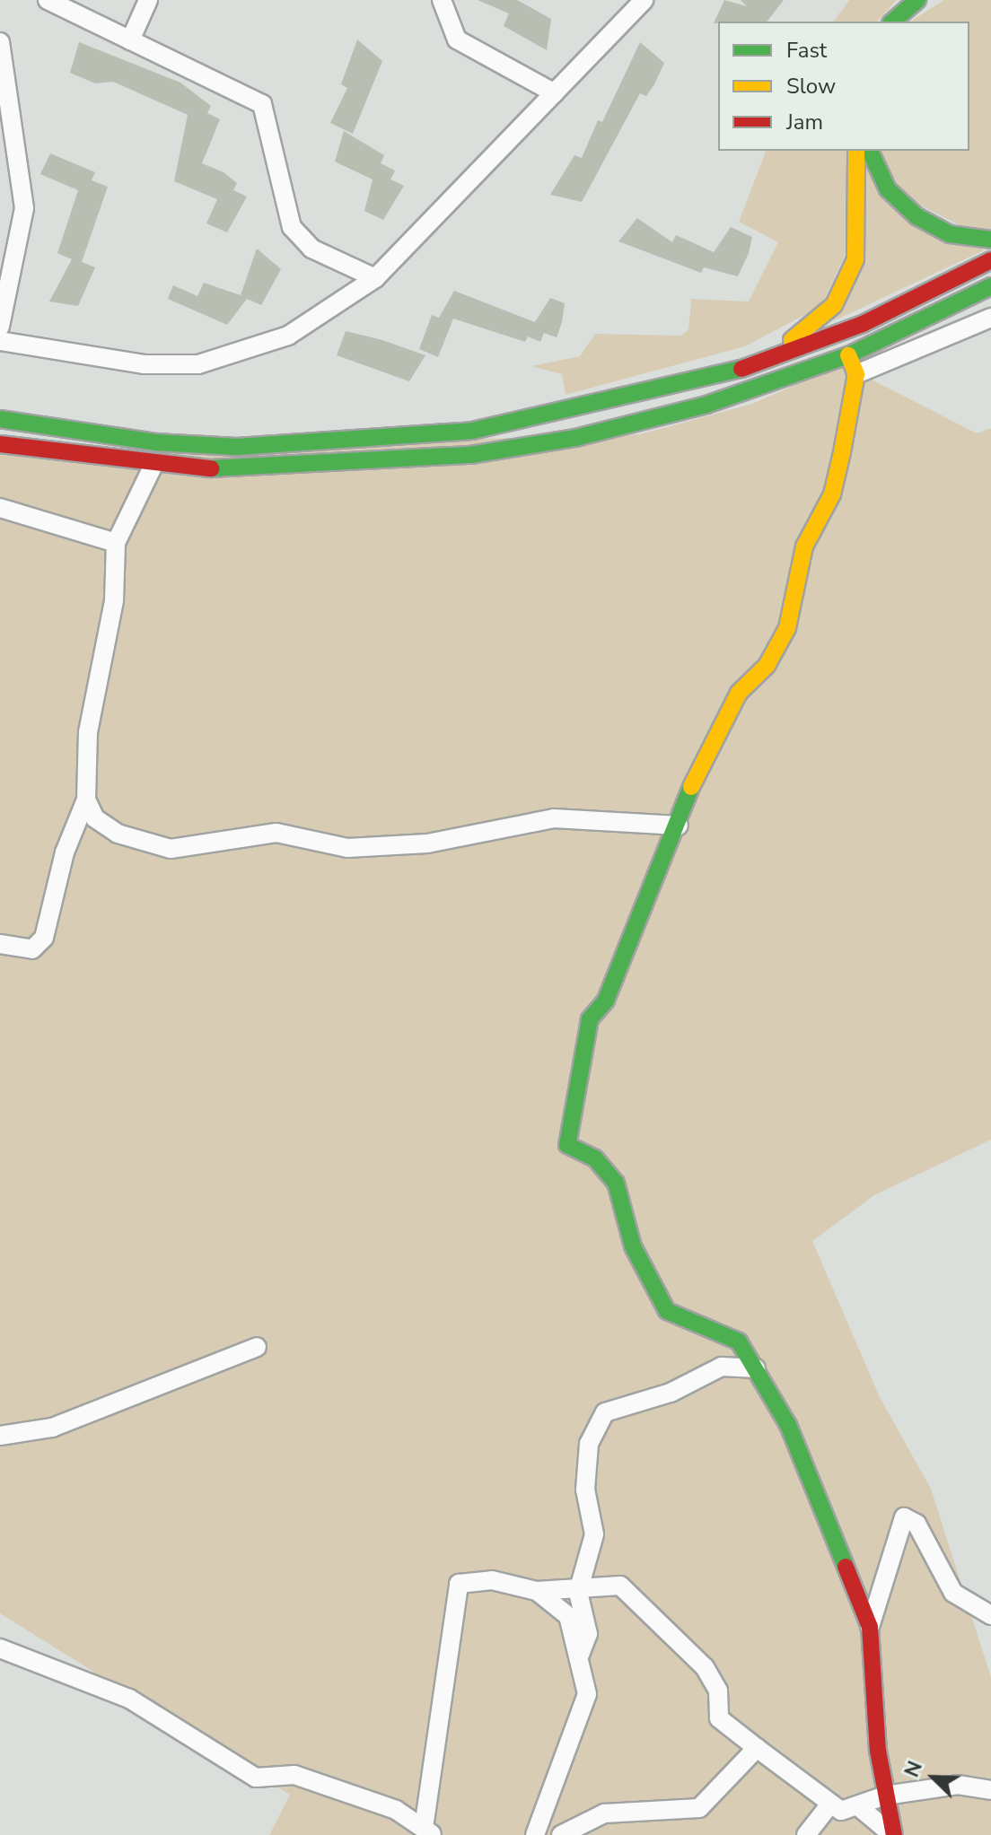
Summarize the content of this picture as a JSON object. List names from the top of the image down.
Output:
{
  "legend": ["Fast", "Slow", "Jam"],
  "north": "top left"
}
